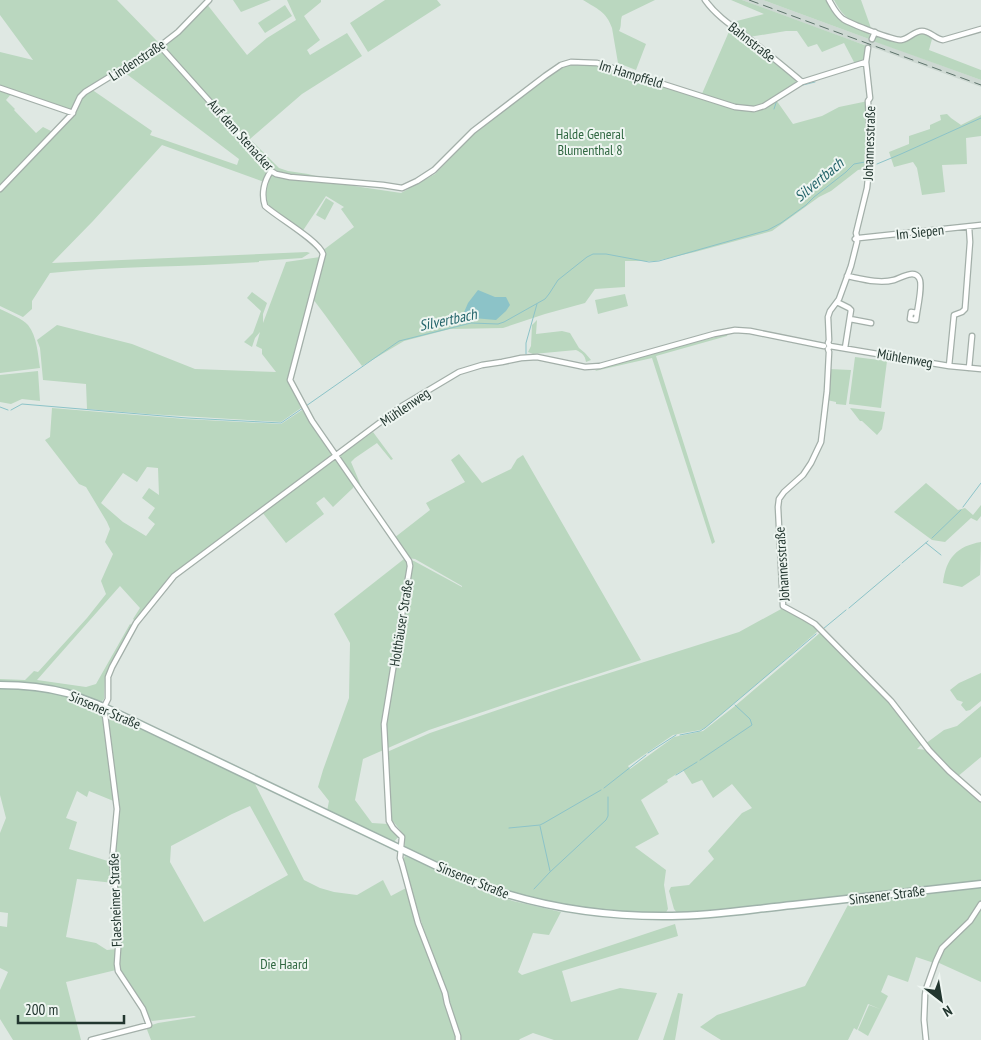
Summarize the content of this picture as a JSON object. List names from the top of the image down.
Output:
{
  "streets": {
    "main road": ["Sinsener Straße"],
    "street": [
      "Bahnstraße",
      "Lindenstraße",
      "Im Hampffeld",
      "Auf dem Stenacker",
      "Johannesstraße",
      "Im Siepen",
      "Mühlenweg",
      "Holthäuser Straße",
      "Flaesheimer Straße"
    ]
  },
  "crossings": [
    ["Bahnstraße", "Im Hampffeld"],
    ["Lindenstraße", "Auf dem Stenacker"],
    ["Im Hampffeld", "Auf dem Stenacker"],
    ["Im Hampffeld", "Johannesstraße"],
    ["Auf dem Stenacker", "Holthäuser Straße"],
    ["Johannesstraße", "Im Siepen"],
    ["Johannesstraße", "Mühlenweg"],
    ["Mühlenweg", "Holthäuser Straße"],
    ["Mühlenweg", "Sinsener Straße"],
    ["Mühlenweg", "Flaesheimer Straße"],
    ["Holthäuser Straße", "Sinsener Straße"],
    ["Sinsener Straße", "Flaesheimer Straße"]
  ],
  "water": ["Silvertbach"],
  "parks": ["Halde General Blumenthal 8", "Die Haard"],
  "scale_bar": "200 m",
  "north": "bottom right"
}
